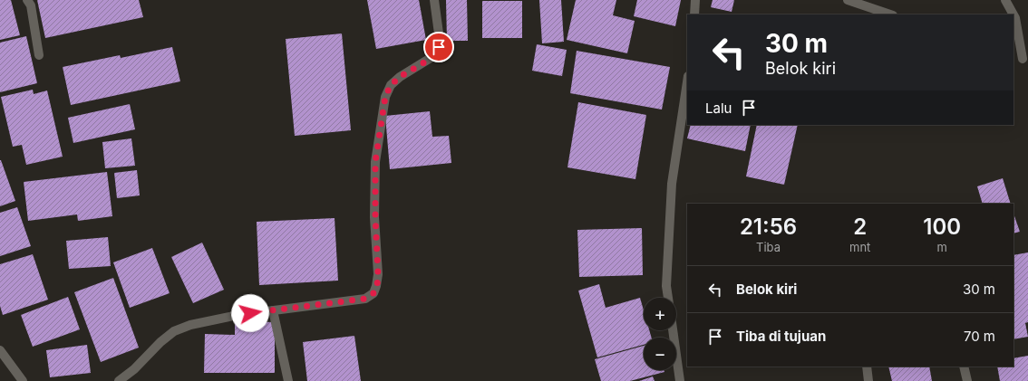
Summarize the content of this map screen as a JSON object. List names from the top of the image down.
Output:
{
  "page": {
    "turn": ["30 m", "Belok kiri"],
    "then": "Lalu",
    "eta": [
      "21:56",
      "Tiba",
      "2",
      "mnt",
      "100",
      "m"
    ],
    "list": [
      {
        "name": "Belok kiri",
        "value": "30 m"
      },
      {
        "name": "Tiba di tujuan",
        "value": "70 m"
      }
    ],
    "map_buttons": ["+", "−"]
  }
}
